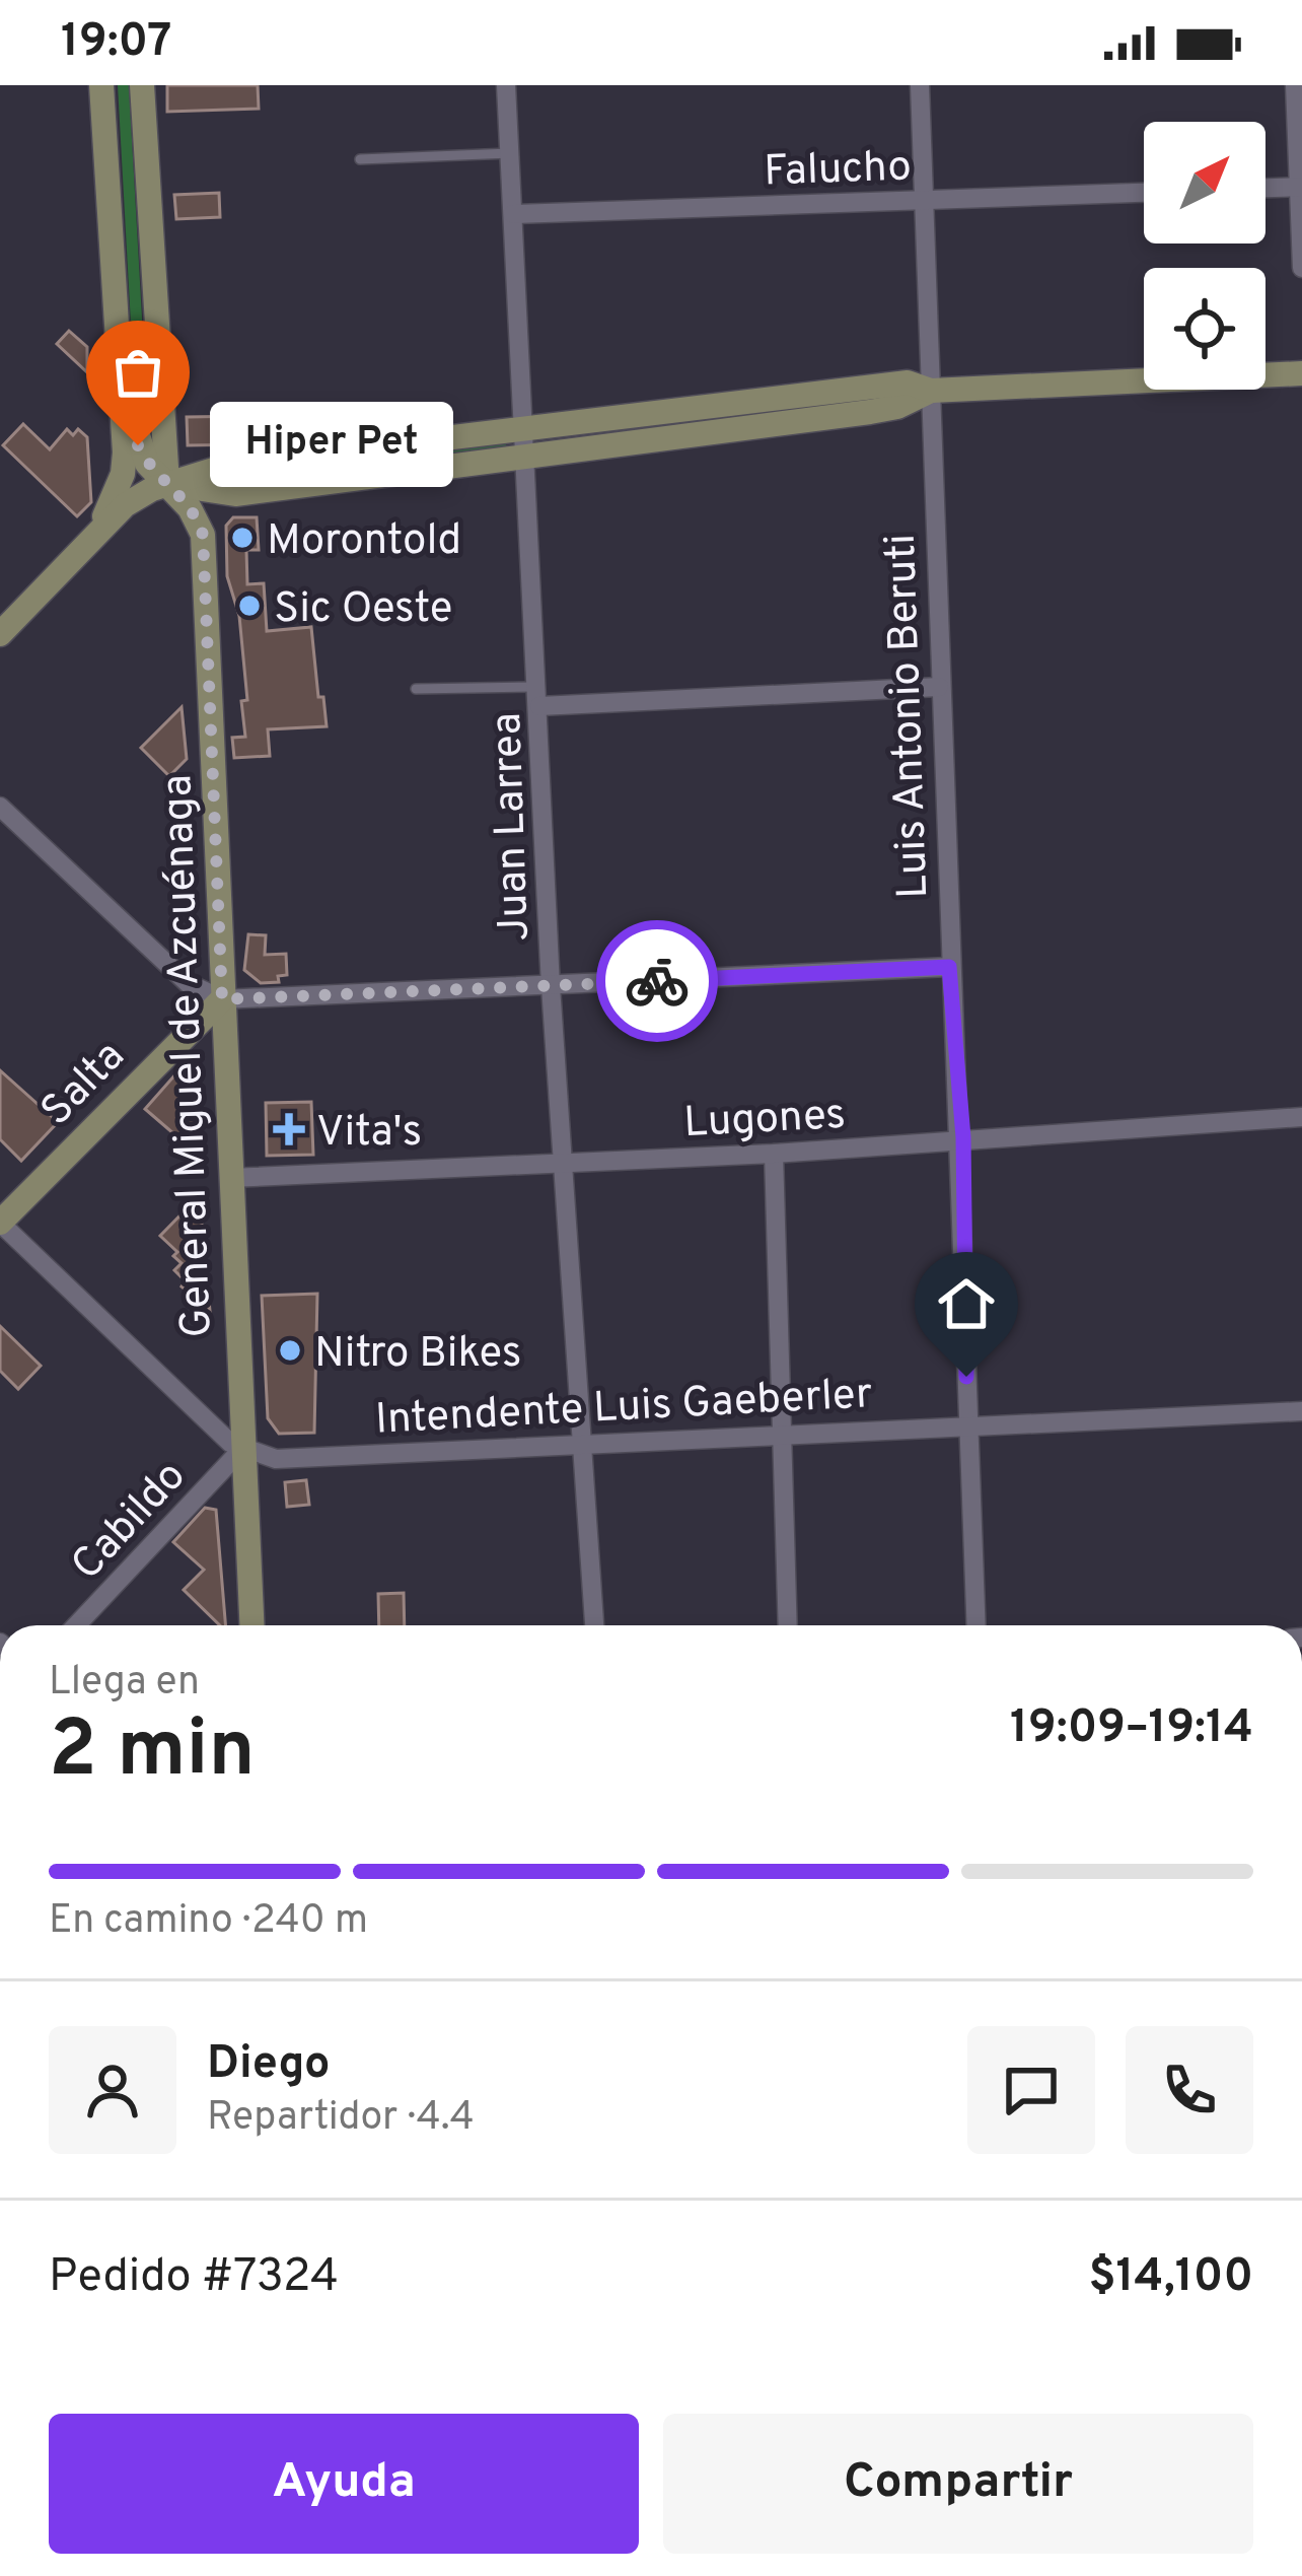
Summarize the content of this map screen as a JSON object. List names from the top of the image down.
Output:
{
  "streets": {
    "main road": ["General Miguel de Azcuénaga", "Salta"],
    "street": [
      "Falucho",
      "Luis Antonio Beruti",
      "Juan Larrea",
      "Lugones",
      "Intendente Luis Gaeberler",
      "Cabildo"
    ]
  },
  "crossings": [
    ["Falucho", "Luis Antonio Beruti"],
    ["Falucho", "Juan Larrea"],
    ["Luis Antonio Beruti", "Lugones"],
    ["Luis Antonio Beruti", "Intendente Luis Gaeberler"],
    ["Juan Larrea", "Lugones"],
    ["Juan Larrea", "Intendente Luis Gaeberler"],
    ["General Miguel de Azcuénaga", "Salta"],
    ["General Miguel de Azcuénaga", "Lugones"],
    ["General Miguel de Azcuénaga", "Intendente Luis Gaeberler"],
    ["General Miguel de Azcuénaga", "Cabildo"],
    ["Intendente Luis Gaeberler", "Cabildo"]
  ],
  "places": {
    "other": [
      "Hiper Pet",
      "Morontold",
      "Sic Oeste",
      "Nitro Bikes"
    ],
    "health": ["Vita's"]
  },
  "north": "top right",
  "page": {
    "status": "19:07",
    "bubble": "Hiper Pet",
    "heading": ["2 min", "Llega en", "19:09–19:14"],
    "panel": [
      "Diego",
      "Repartidor · 4.4",
      "Pedido #7324",
      "$14,100"
    ],
    "bar": "En camino · 240 m",
    "buttons": ["Ayuda", "Compartir"]
  }
}
